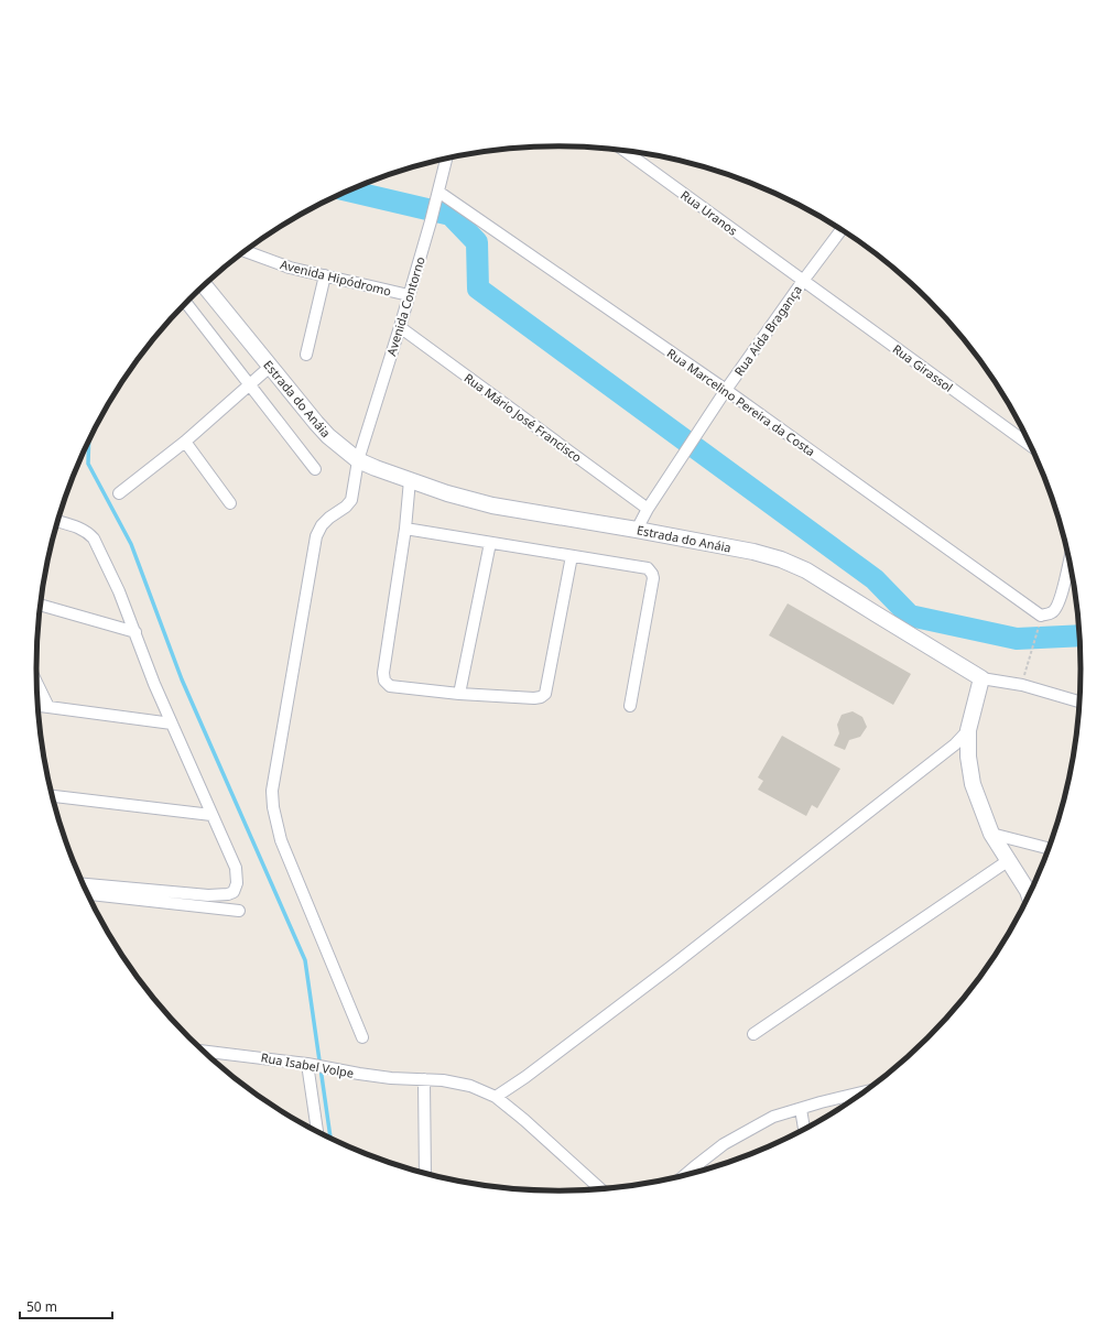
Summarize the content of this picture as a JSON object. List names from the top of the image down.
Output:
{
  "streets": {
    "street": [
      "Rua Uranos",
      "Avenida Hipódromo",
      "Avenida Contorno",
      "Rua Aída Bragança",
      "Rua Girassol",
      "Estrada do Anáia",
      "Rua Marcelino Pereira da Costa",
      "Rua Mário José Francisco",
      "Rua Isabel Volpe"
    ]
  },
  "crossings": [
    ["Rua Uranos", "Rua Aída Bragança"],
    ["Rua Uranos", "Rua Girassol"],
    ["Avenida Hipódromo", "Avenida Contorno"],
    ["Avenida Contorno", "Estrada do Anáia"],
    ["Avenida Contorno", "Rua Marcelino Pereira da Costa"],
    ["Avenida Contorno", "Rua Mário José Francisco"],
    ["Rua Aída Bragança", "Rua Girassol"],
    ["Rua Aída Bragança", "Estrada do Anáia"],
    ["Rua Aída Bragança", "Rua Marcelino Pereira da Costa"],
    ["Rua Aída Bragança", "Rua Mário José Francisco"]
  ],
  "scale_bar": "50 m"
}
